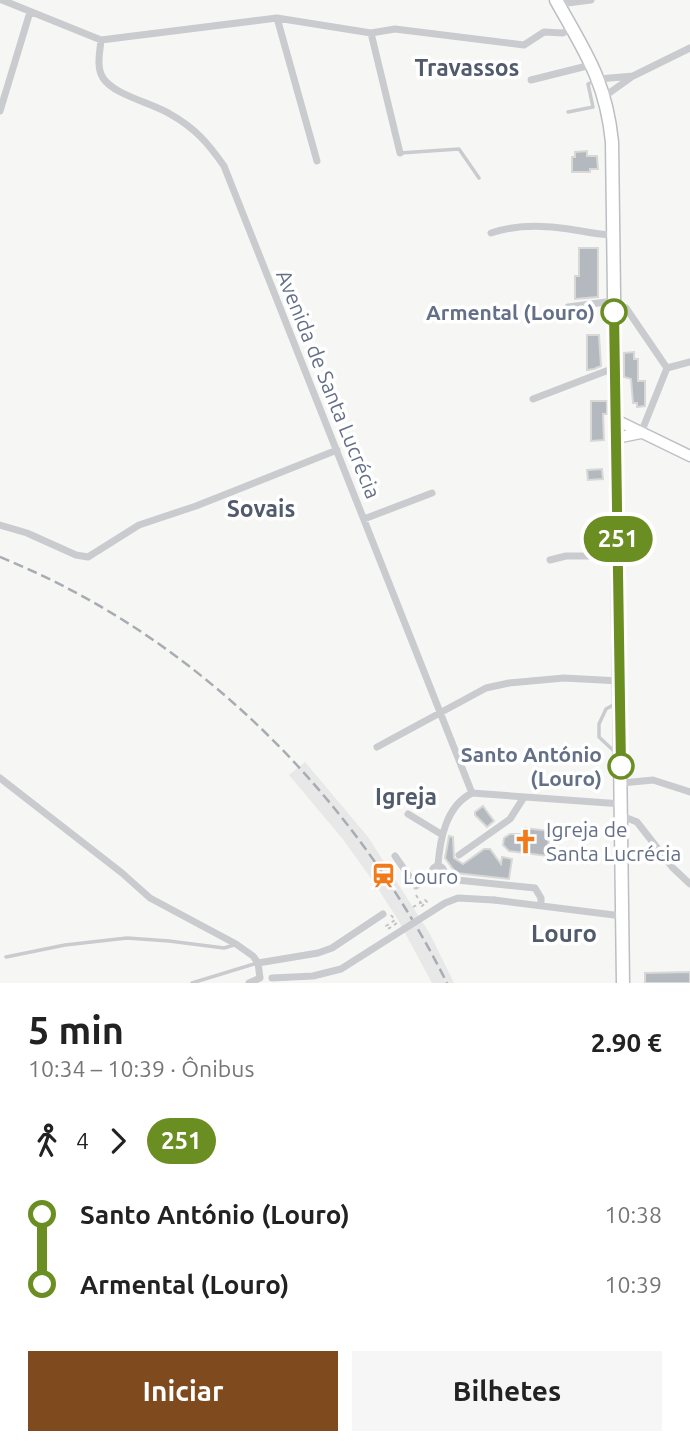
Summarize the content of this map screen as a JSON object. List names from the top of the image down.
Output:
{
  "streets": {
    "street": ["Avenida de Santa Lucrécia"]
  },
  "districts": [
    "Travassos",
    "Sovais",
    "Igreja",
    "Louro"
  ],
  "places": {
    "other": ["Armental (Louro)", "Santo António (Louro)"],
    "church": ["Igreja de Santa Lucrécia"],
    "station": ["Louro"]
  },
  "lines": ["bus line 251"],
  "page": {
    "on_map": "251",
    "heading": ["5 min", "10:34 – 10:39 · Ônibus", "2.90 €"],
    "legs": ["4", "251"],
    "list": [
      {
        "name": "Santo António (Louro)",
        "value": "10:38"
      },
      {
        "name": "Armental (Louro)",
        "value": "10:39"
      }
    ],
    "buttons": ["Iniciar", "Bilhetes"]
  }
}
